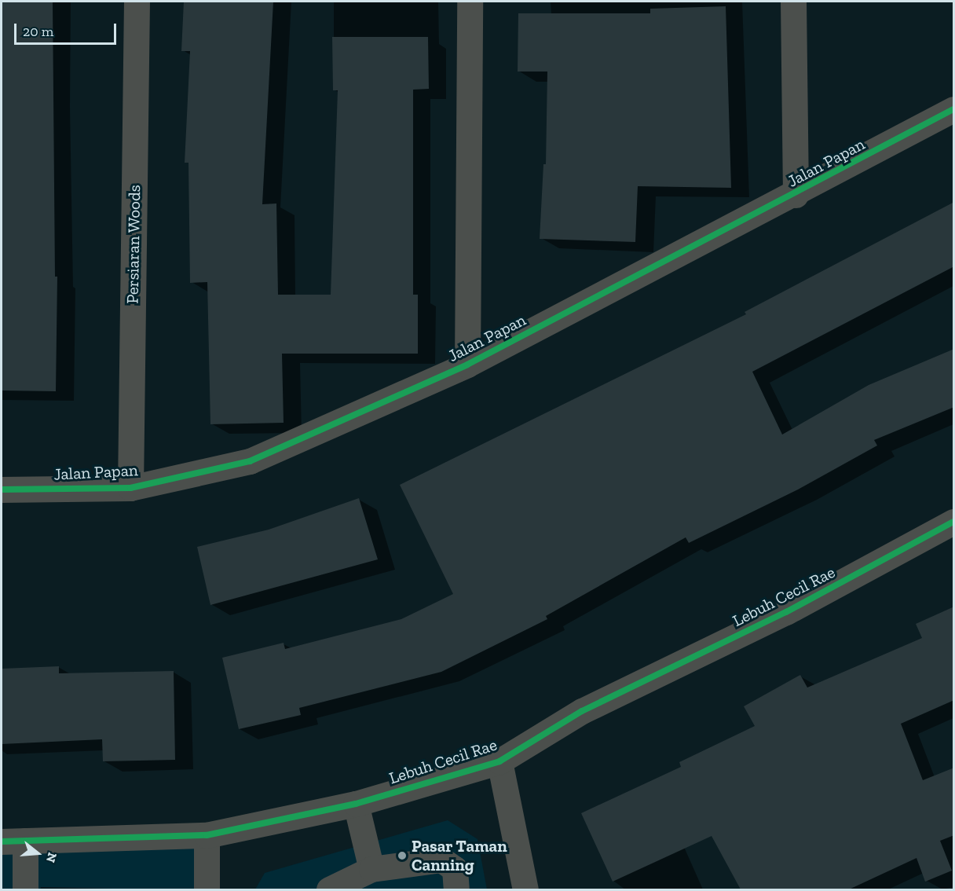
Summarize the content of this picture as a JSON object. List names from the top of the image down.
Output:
{
  "streets": {
    "street": ["Jalan Papan", "Persiaran Woods", "Lebuh Cecil Rae"]
  },
  "crossings": [
    ["Jalan Papan", "Persiaran Woods"]
  ],
  "places": ["Pasar Taman Canning"],
  "scale_bar": "20 m",
  "north": "right"
}
